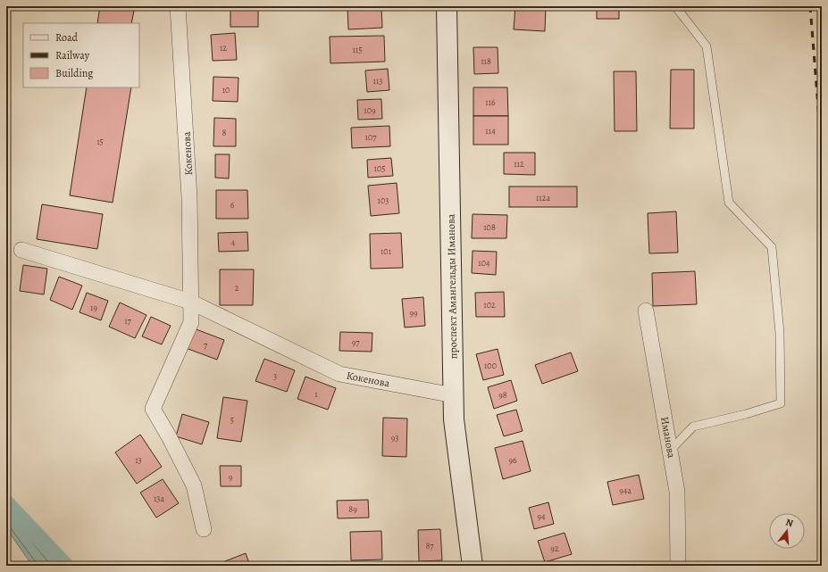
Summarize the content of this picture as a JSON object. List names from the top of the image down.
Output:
{
  "streets": {
    "main road": ["проспект Амангельды Иманова"],
    "street": ["Кокенова", "Иманова"]
  },
  "crossings": [
    ["Кокенова", "проспект Амангельды Иманова"]
  ],
  "house_numbers": [
    "12",
    "115",
    "118",
    "113",
    "10",
    "116",
    "109",
    "114",
    "8",
    "107",
    "15",
    "112",
    "105",
    "112а",
    "103",
    "6",
    "108",
    "4",
    "101",
    "104",
    "2",
    "102",
    "19",
    "99",
    "17",
    "97",
    "7",
    "100",
    "3",
    "1",
    "98",
    "5",
    "93",
    "13",
    "96",
    "9",
    "94а",
    "13а",
    "89",
    "94",
    "87",
    "92"
  ],
  "legend": ["Road", "Railway", "Building"],
  "north": "top"
}
